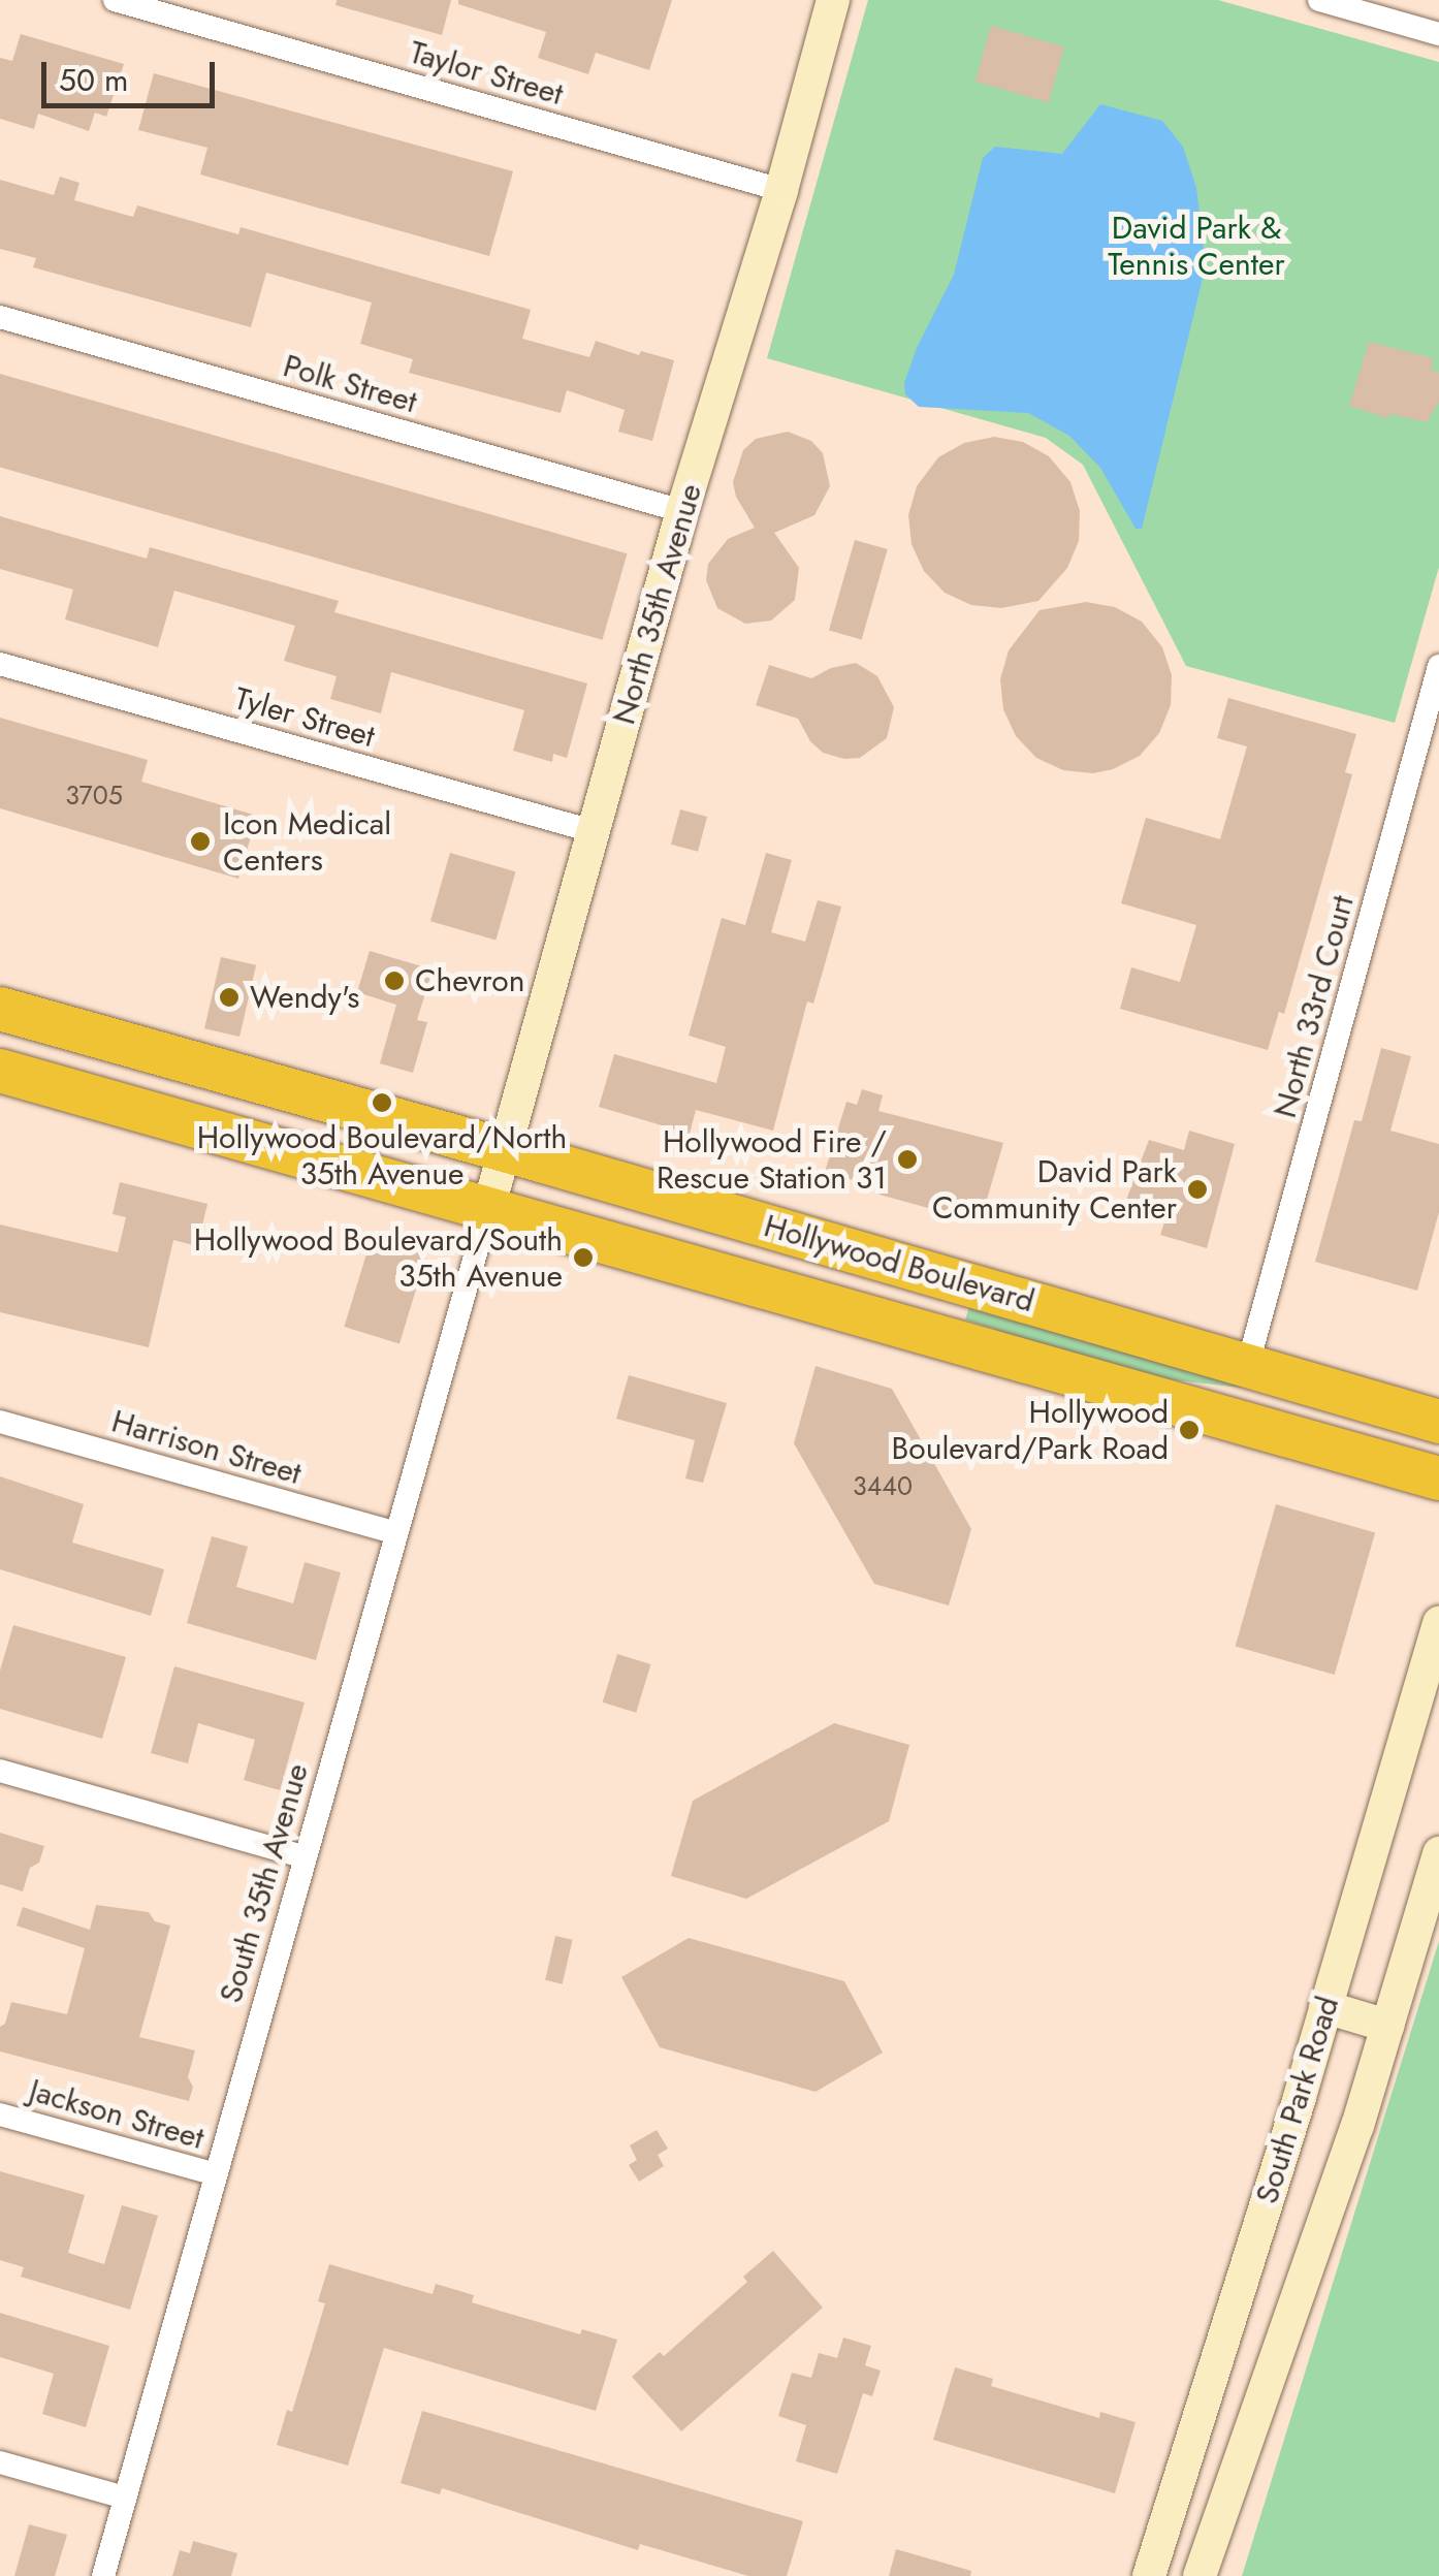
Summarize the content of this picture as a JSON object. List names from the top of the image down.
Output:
{
  "streets": {
    "highway": ["Hollywood Boulevard"],
    "street": [
      "Taylor Street",
      "Polk Street",
      "North 35th Avenue",
      "Tyler Street",
      "North 33rd Court",
      "Harrison Street",
      "South 35th Avenue",
      "South Park Road",
      "Jackson Street"
    ]
  },
  "crossings": [
    ["Taylor Street", "North 35th Avenue"],
    ["Polk Street", "North 35th Avenue"],
    ["North 35th Avenue", "Tyler Street"],
    ["North 35th Avenue", "Hollywood Boulevard"],
    ["North 35th Avenue", "South 35th Avenue"],
    ["North 33rd Court", "Hollywood Boulevard"],
    ["Hollywood Boulevard", "South 35th Avenue"],
    ["Harrison Street", "South 35th Avenue"],
    ["South 35th Avenue", "Jackson Street"]
  ],
  "parks": ["David Park & Tennis Center"],
  "places": [
    "Icon Medical Centers",
    "Chevron",
    "Wendy's",
    "Hollywood Boulevard/North 35th Avenue",
    "Hollywood Fire / Rescue Station 31",
    "David Park Community Center",
    "Hollywood Boulevard/South 35th Avenue",
    "Hollywood Boulevard/Park Road"
  ],
  "house_numbers": ["3705", "3440"],
  "scale_bar": "50 m"
}
